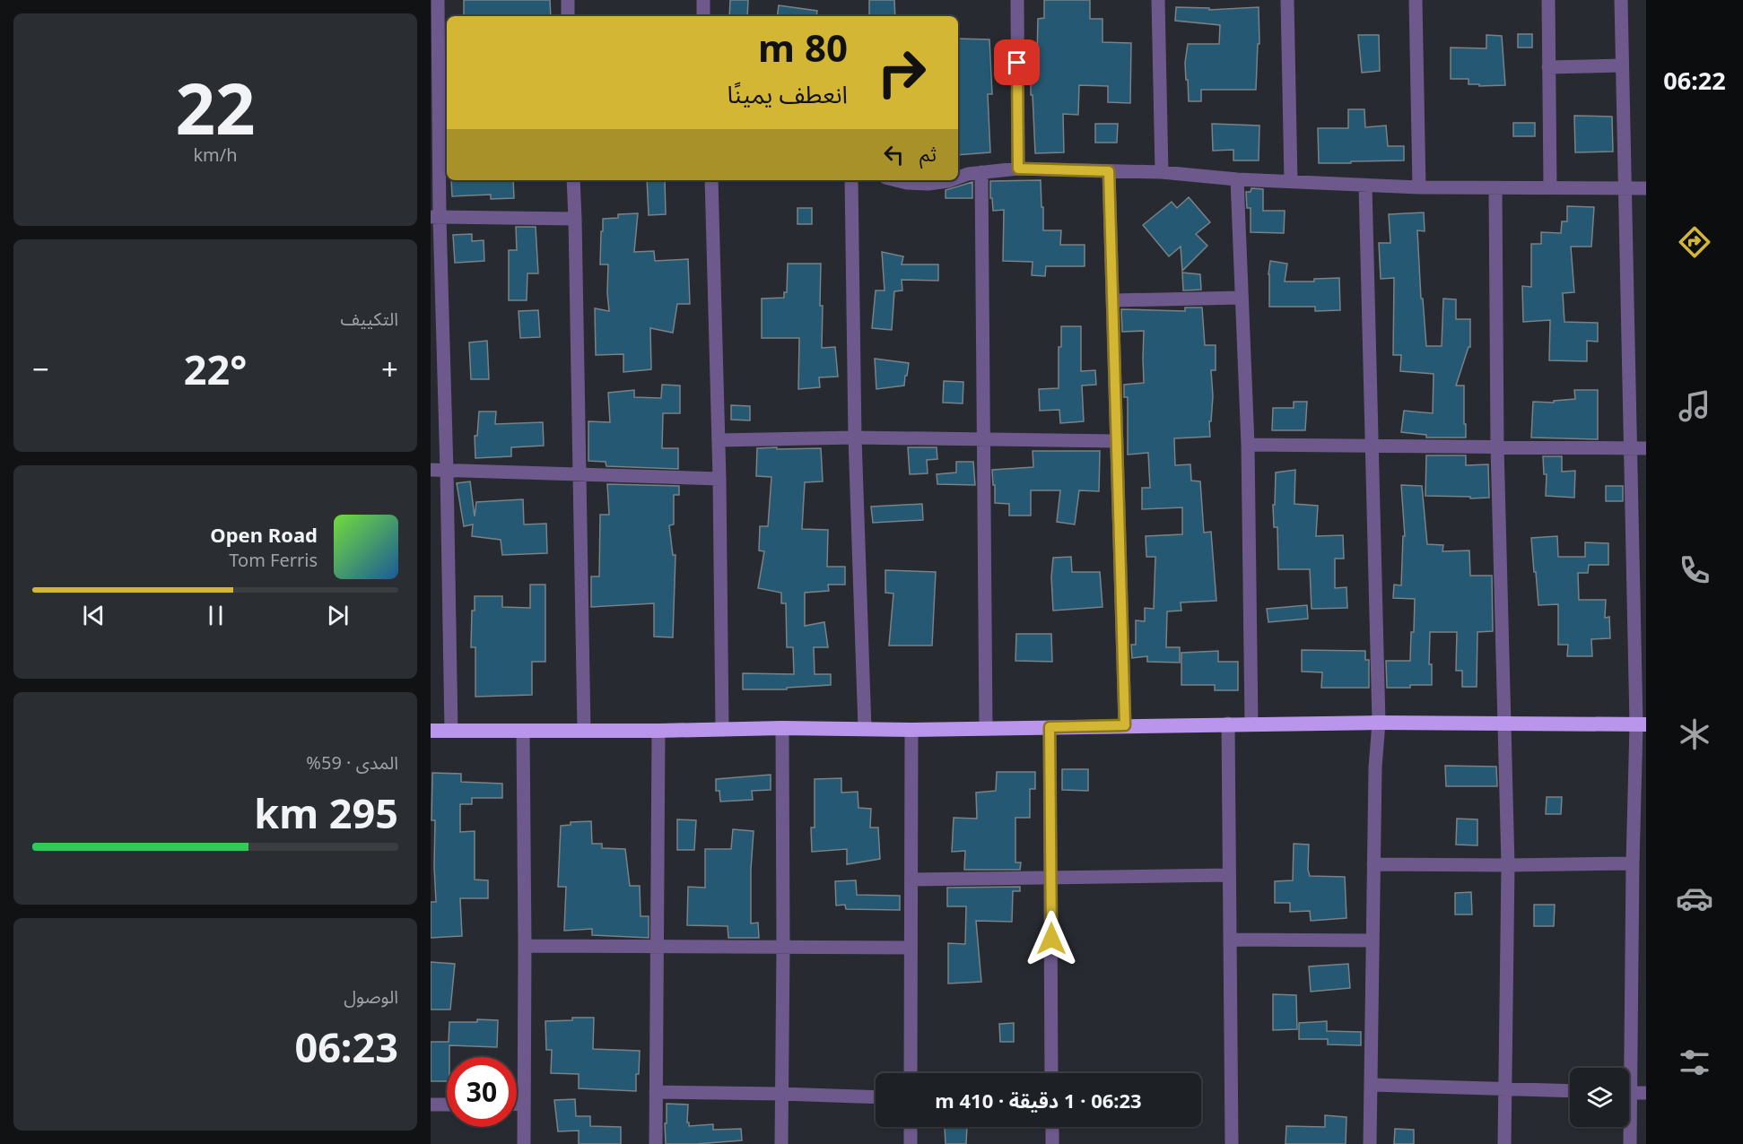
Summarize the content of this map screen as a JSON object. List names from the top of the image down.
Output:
{
  "page": {
    "tabs": "06:22",
    "tile": [
      ["22", "km/h"],
      "التكييف",
      ["المدى · 59%", "295 km"],
      ["الوصول", "06:23"]
    ],
    "turn": ["80 m", "انعطف يمينًا"],
    "then": "ثم",
    "heat": ["−", "22°", "+"],
    "song": ["Open Road", "Tom Ferris"],
    "limit": "30",
    "trip": "06:23 · 1 دقيقة · 410 m"
  }
}
